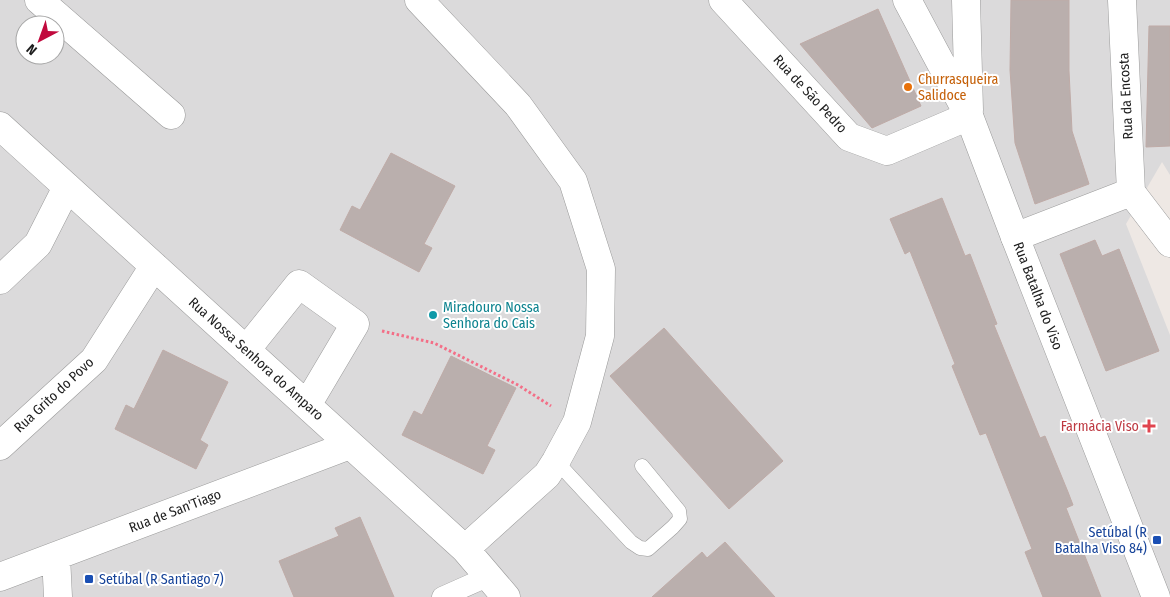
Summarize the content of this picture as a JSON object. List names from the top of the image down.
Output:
{
  "streets": {
    "street": [
      "Rua de São Pedro",
      "Rua da Encosta",
      "Rua Batalha do Viso",
      "Rua Nossa Senhora do Amparo",
      "Rua Grito do Povo",
      "Rua de San'Tiago"
    ]
  },
  "crossings": [
    ["Rua de São Pedro", "Rua Batalha do Viso"],
    ["Rua Nossa Senhora do Amparo", "Rua Grito do Povo"],
    ["Rua Nossa Senhora do Amparo", "Rua de San'Tiago"]
  ],
  "places": {
    "other": ["Churrasqueira Salidoce", "Miradouro Nossa Senhora do Cais"],
    "health": ["Farmácia Viso"],
    "transit": ["Setúbal (R Batalha Viso 84)", "Setúbal (R Santiago 7)"]
  },
  "north": "bottom left"
}
